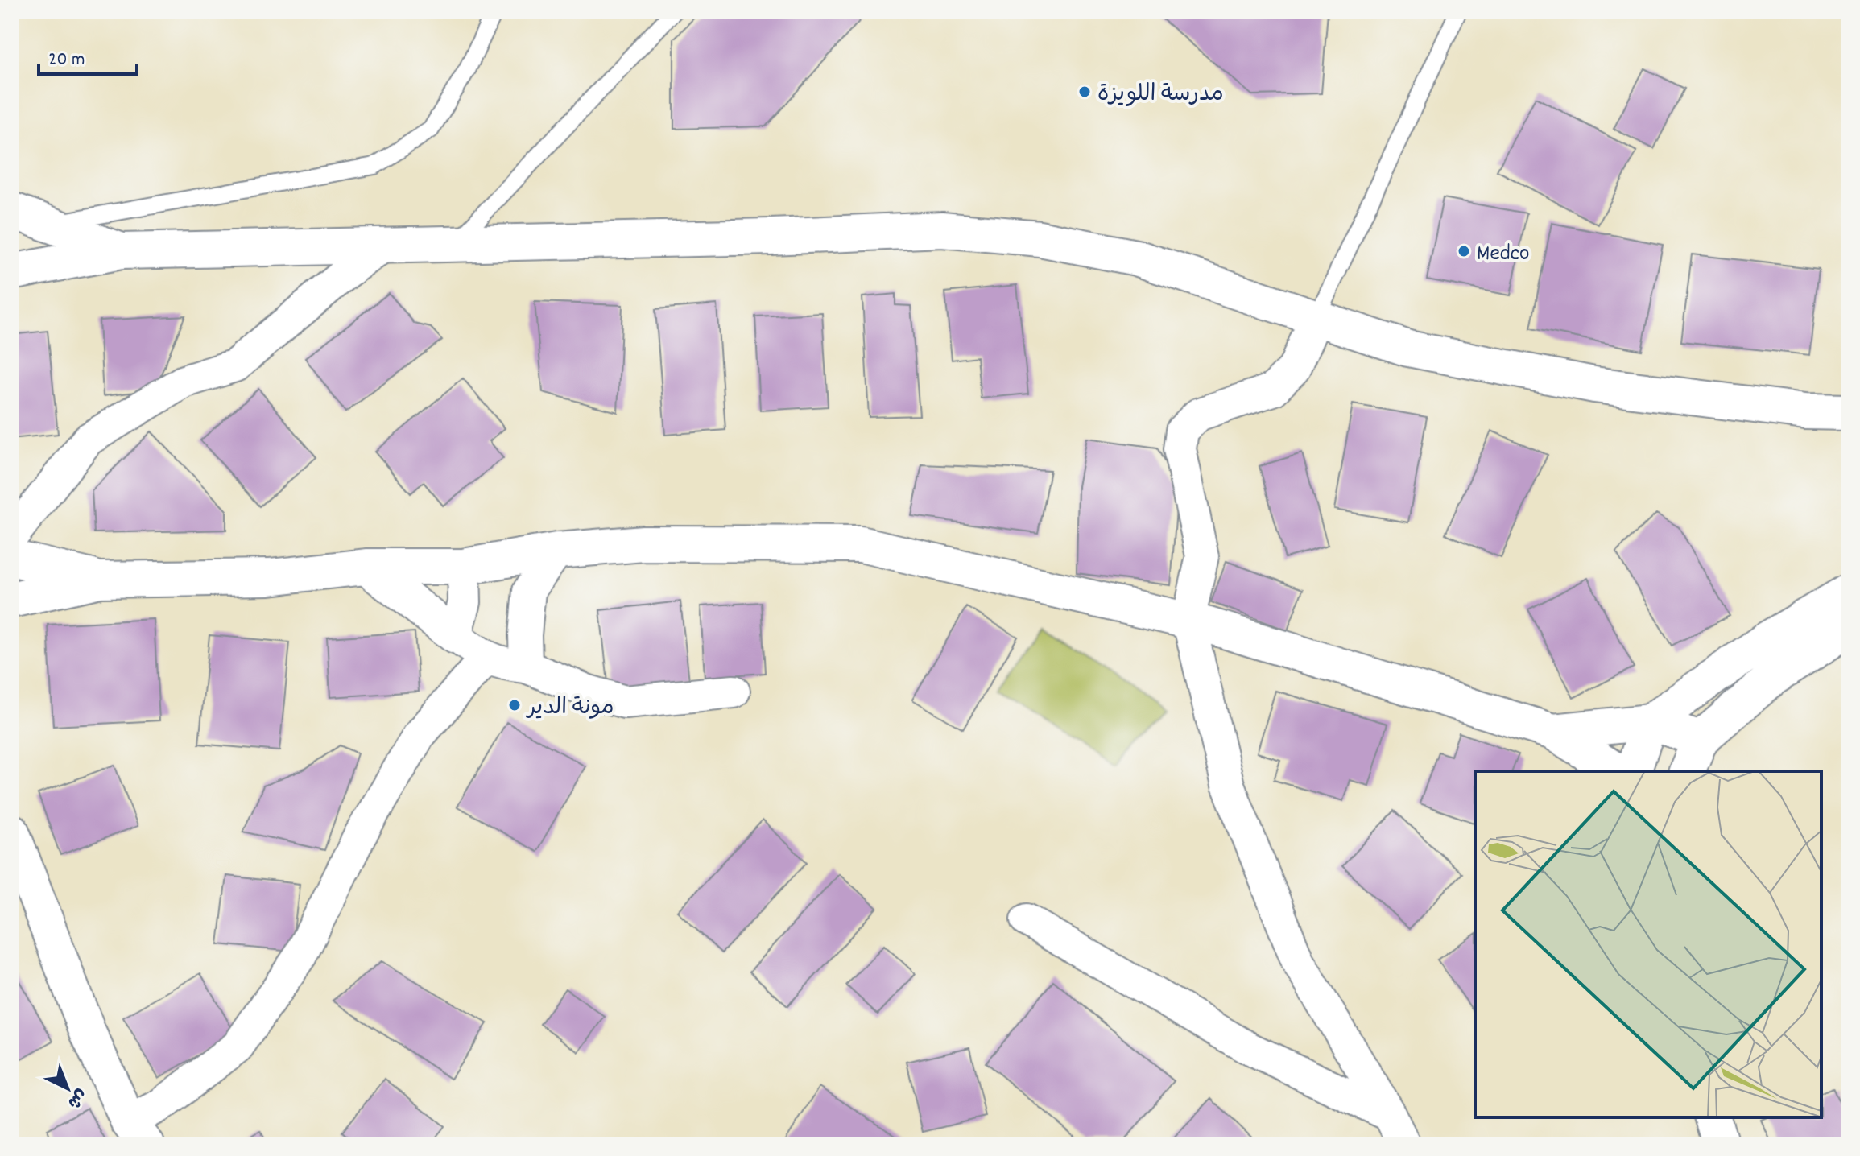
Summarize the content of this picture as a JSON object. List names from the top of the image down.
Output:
{
  "places": ["مدرسة اللويزة", "Medco", "مونة الدير"],
  "scale_bar": "20 m",
  "north": "bottom right"
}
